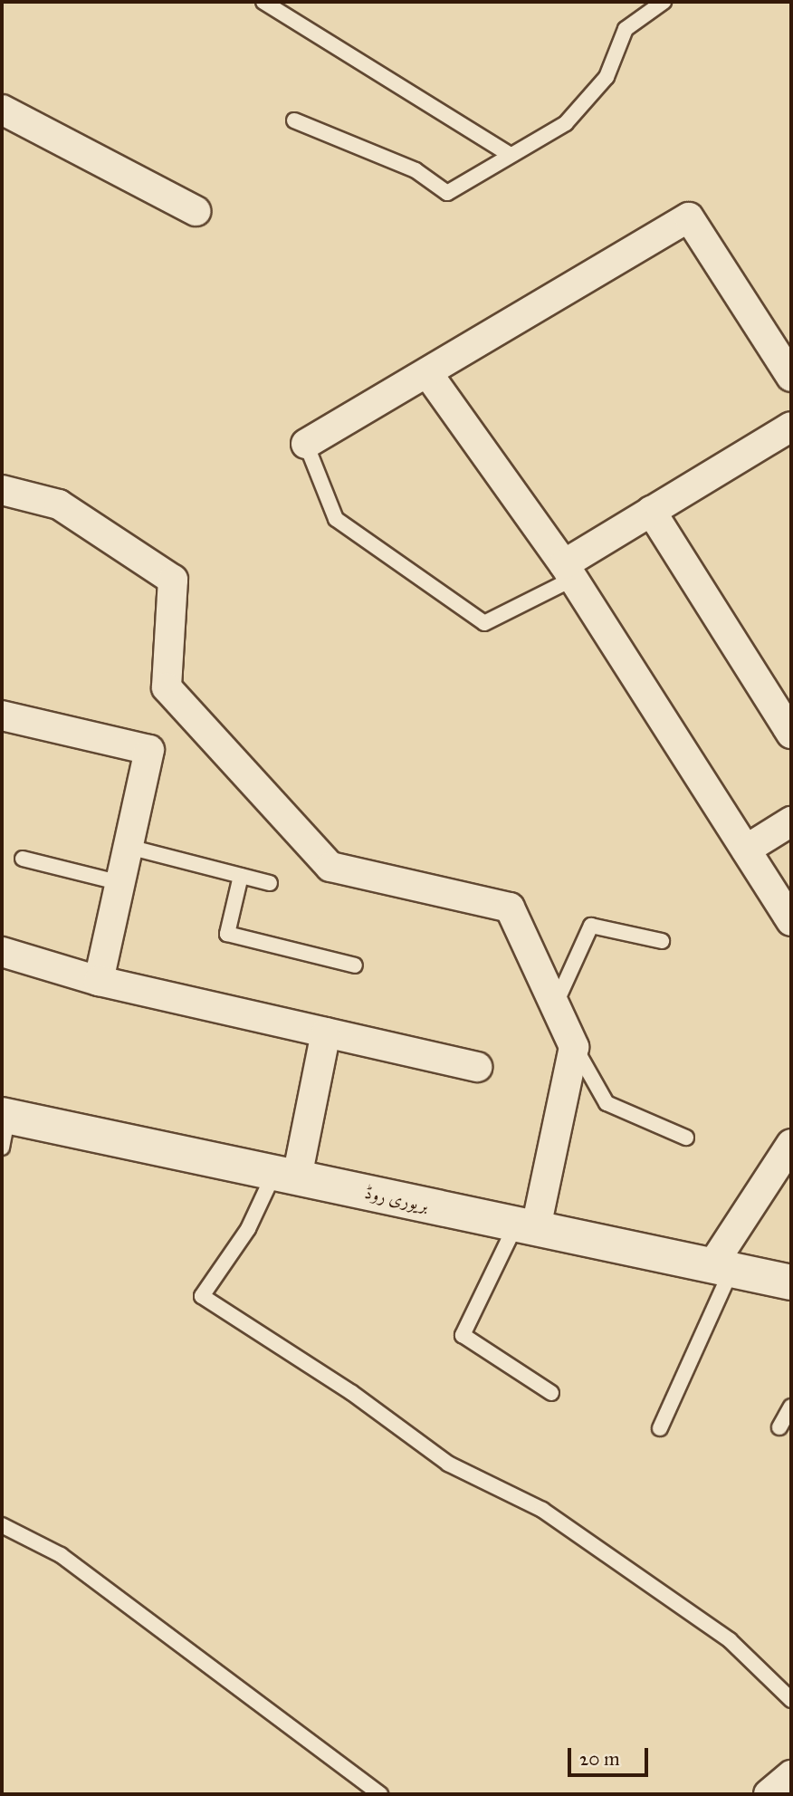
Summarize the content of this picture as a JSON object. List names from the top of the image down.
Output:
{
  "streets": {
    "main road": ["بریوری روڈ"]
  },
  "scale_bar": "20 m"
}
